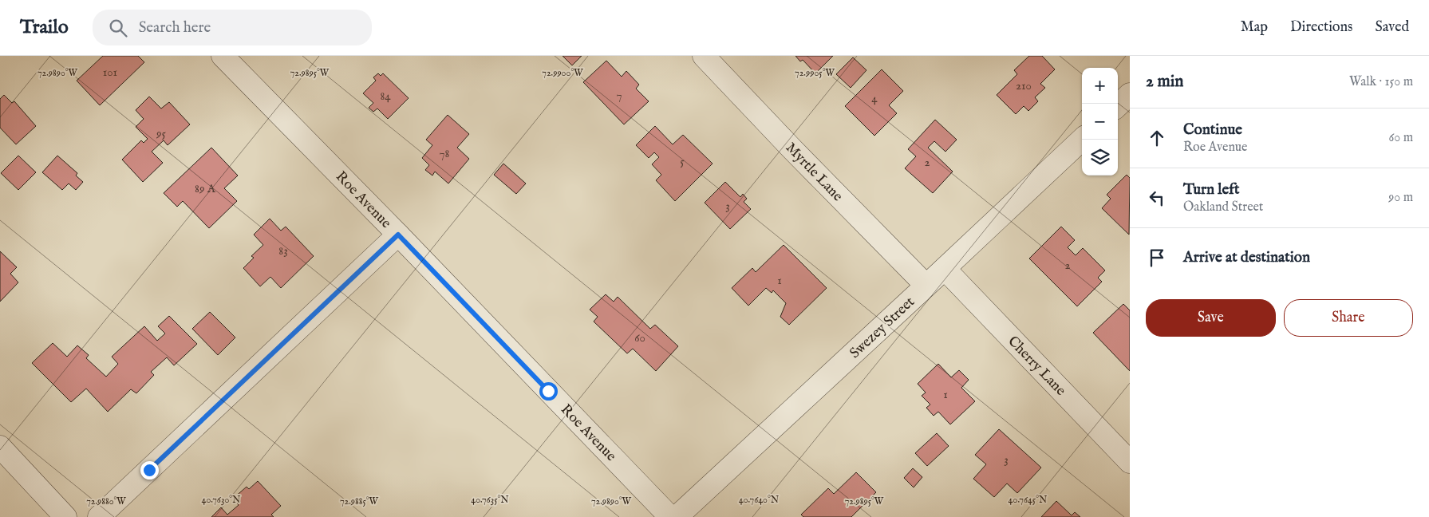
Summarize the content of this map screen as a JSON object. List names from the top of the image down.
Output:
{
  "streets": {
    "street": [
      "Myrtle Lane",
      "Roe Avenue",
      "Swezey Street",
      "Cherry Lane"
    ]
  },
  "crossings": [
    ["Myrtle Lane", "Swezey Street"],
    ["Swezey Street", "Cherry Lane"]
  ],
  "house_numbers": [
    "101",
    "210",
    "7",
    "84",
    "4",
    "95",
    "78",
    "5",
    "2",
    "89 A",
    "3",
    "83",
    "2",
    "1",
    "60",
    "1",
    "3"
  ],
  "page": {
    "header": "Trailo",
    "search": "Search here",
    "nav": ["Map", "Directions", "Saved"],
    "heading": ["2 min", "Walk · 150 m"],
    "map_buttons": ["+", "−"],
    "list": [
      ["Continue", "Roe Avenue", "60 m"],
      ["Turn left", "Oakland Street", "90 m"],
      "Arrive at destination"
    ],
    "buttons": ["Save", "Share"]
  },
  "coordinates": [
    "72.9890°W",
    "72.9895°W",
    "72.9900°W",
    "72.9905°W",
    "40.7630°N",
    "40.7635°N",
    "40.7640°N",
    "40.7645°N",
    "72.9880°W",
    "72.9885°W"
  ]
}
